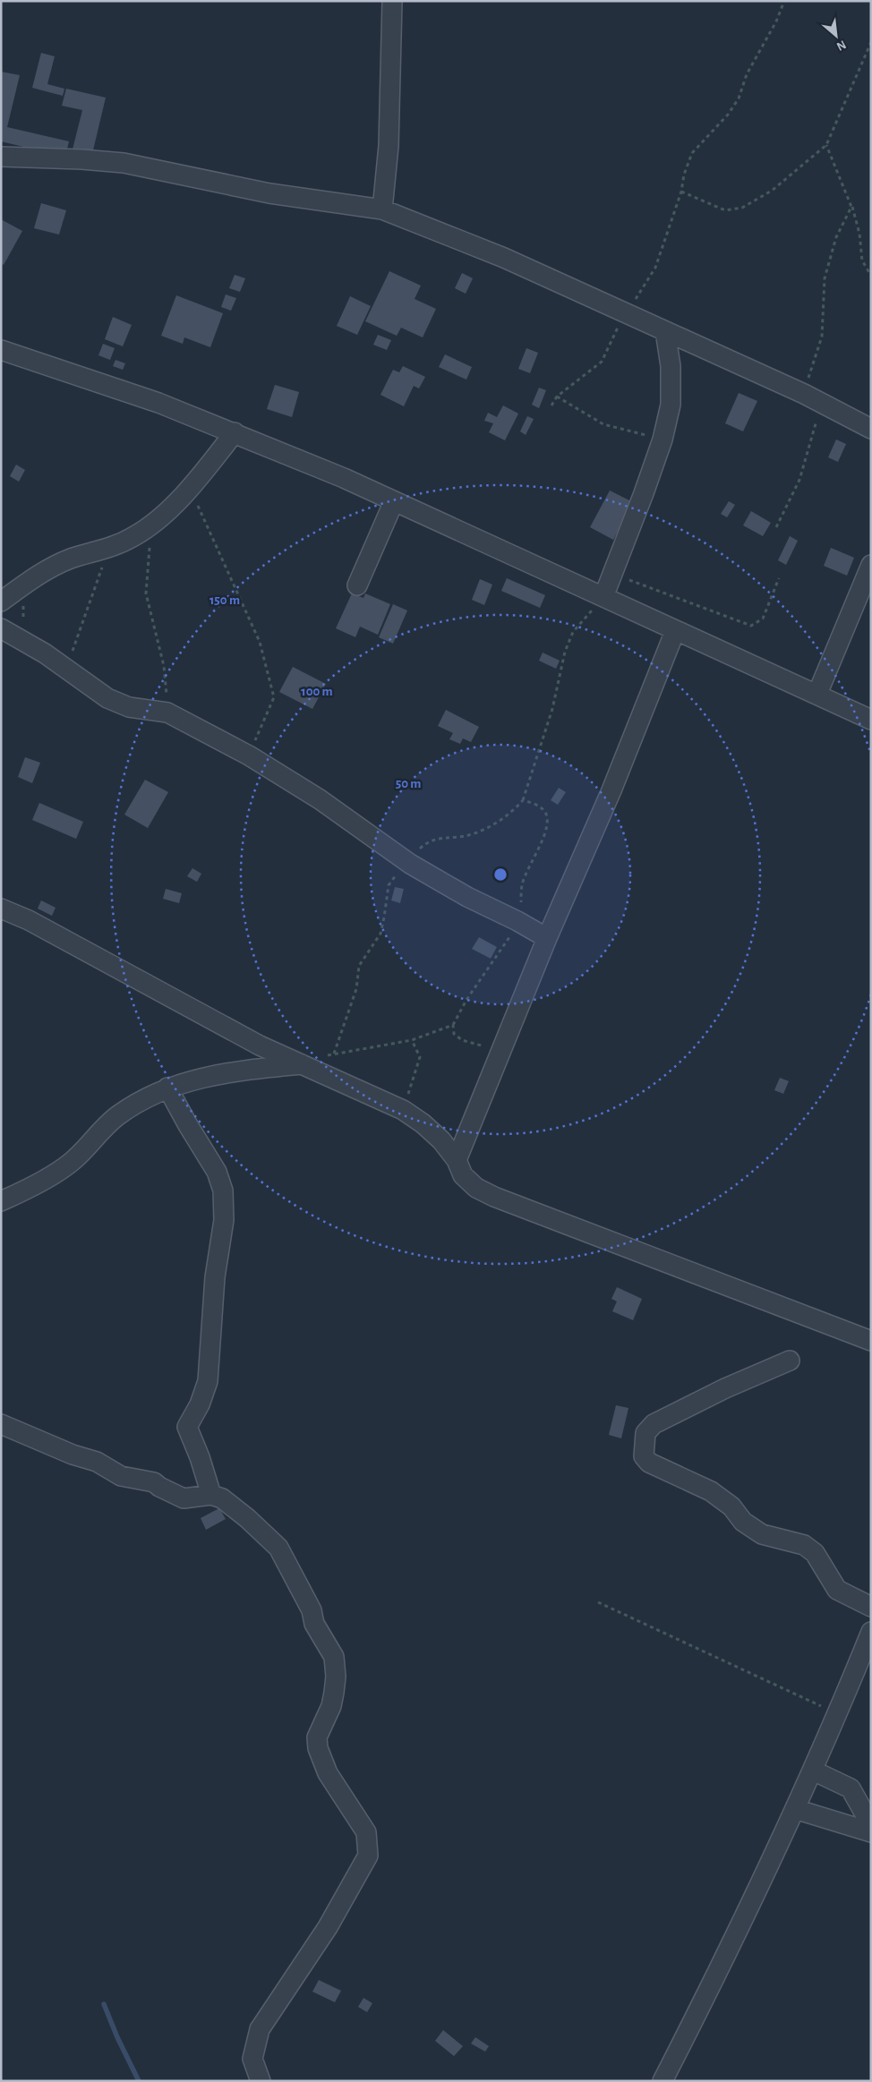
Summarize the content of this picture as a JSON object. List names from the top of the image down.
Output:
{
  "north": "bottom right",
  "rings": ["150 m", "100 m", "50 m"]
}
